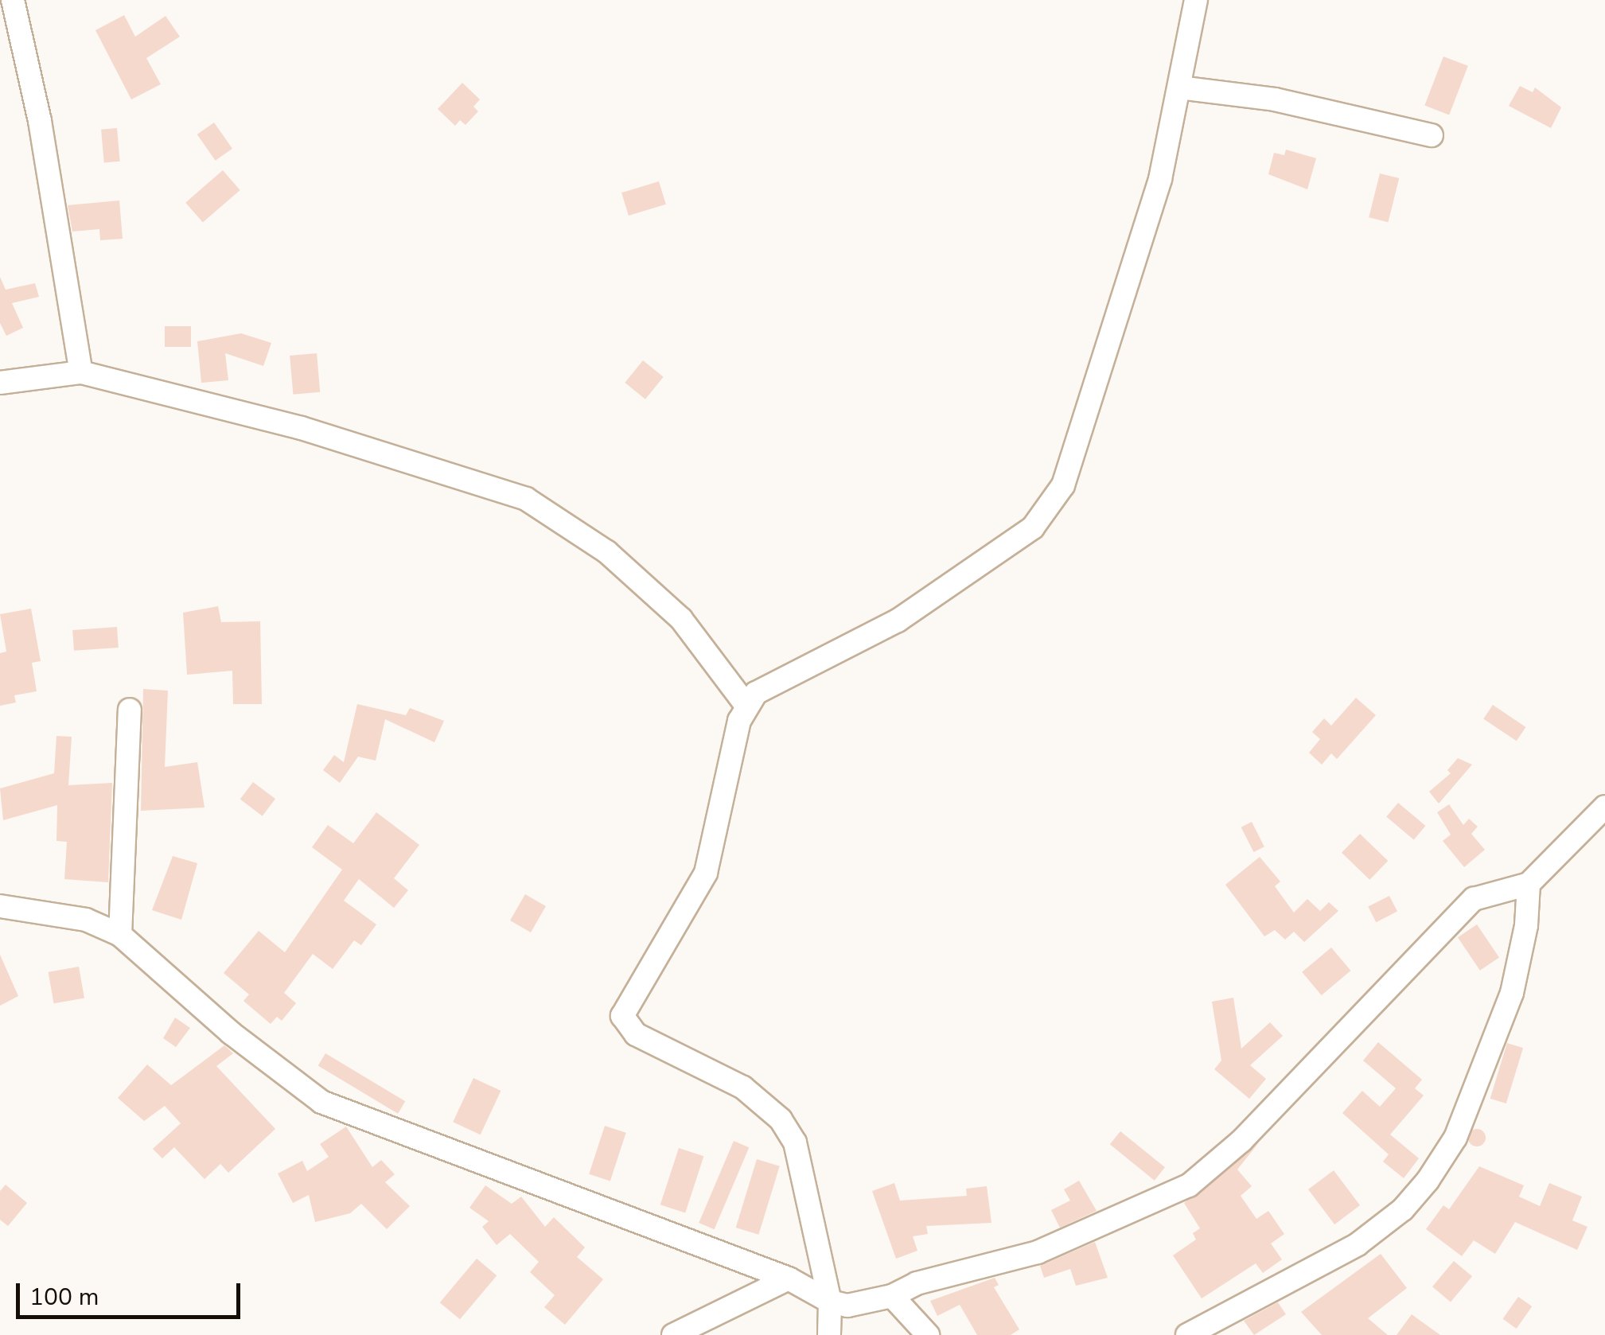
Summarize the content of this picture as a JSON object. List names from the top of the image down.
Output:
{
  "scale_bar": "100 m"
}
